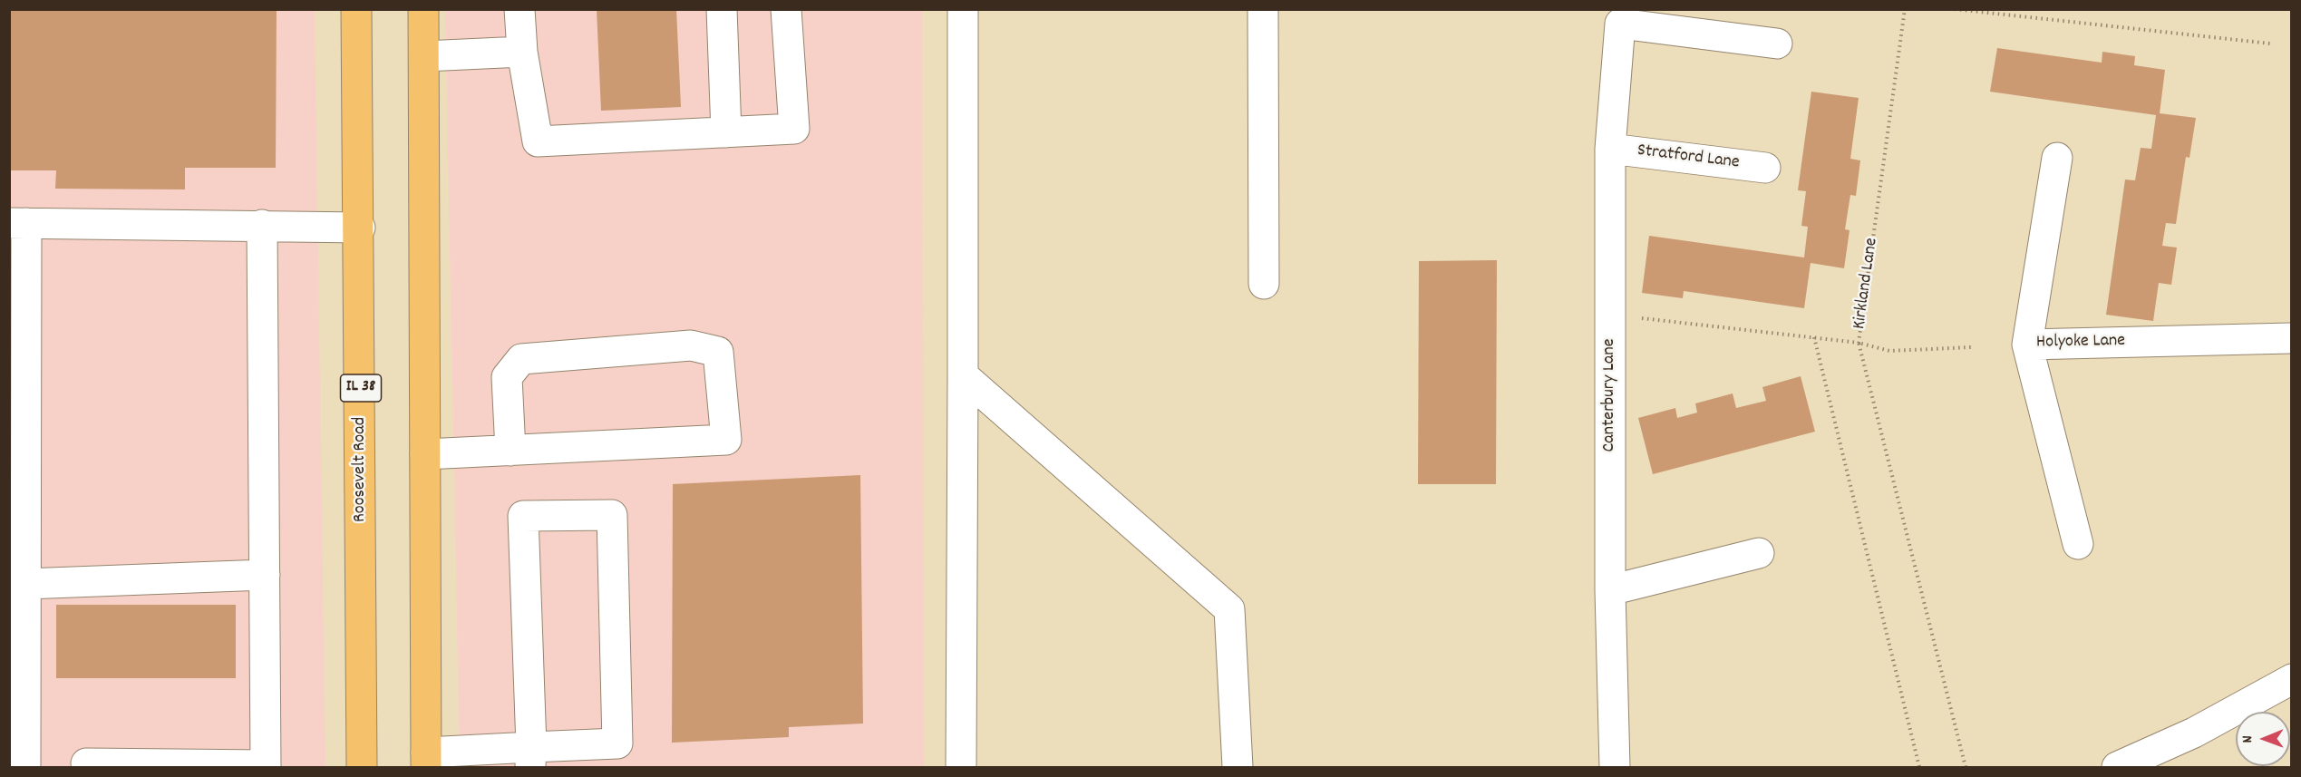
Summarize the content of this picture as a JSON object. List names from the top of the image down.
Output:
{
  "streets": {
    "main road": ["IL 38", "Roosevelt Road"],
    "street": ["Stratford Lane", "Holyoke Lane", "Canterbury Lane"],
    "path": ["Kirkland Lane"]
  },
  "crossings": [
    ["Stratford Lane", "Canterbury Lane"],
    ["Kirkland Lane", "Canterbury Lane"]
  ],
  "north": "left"
}
